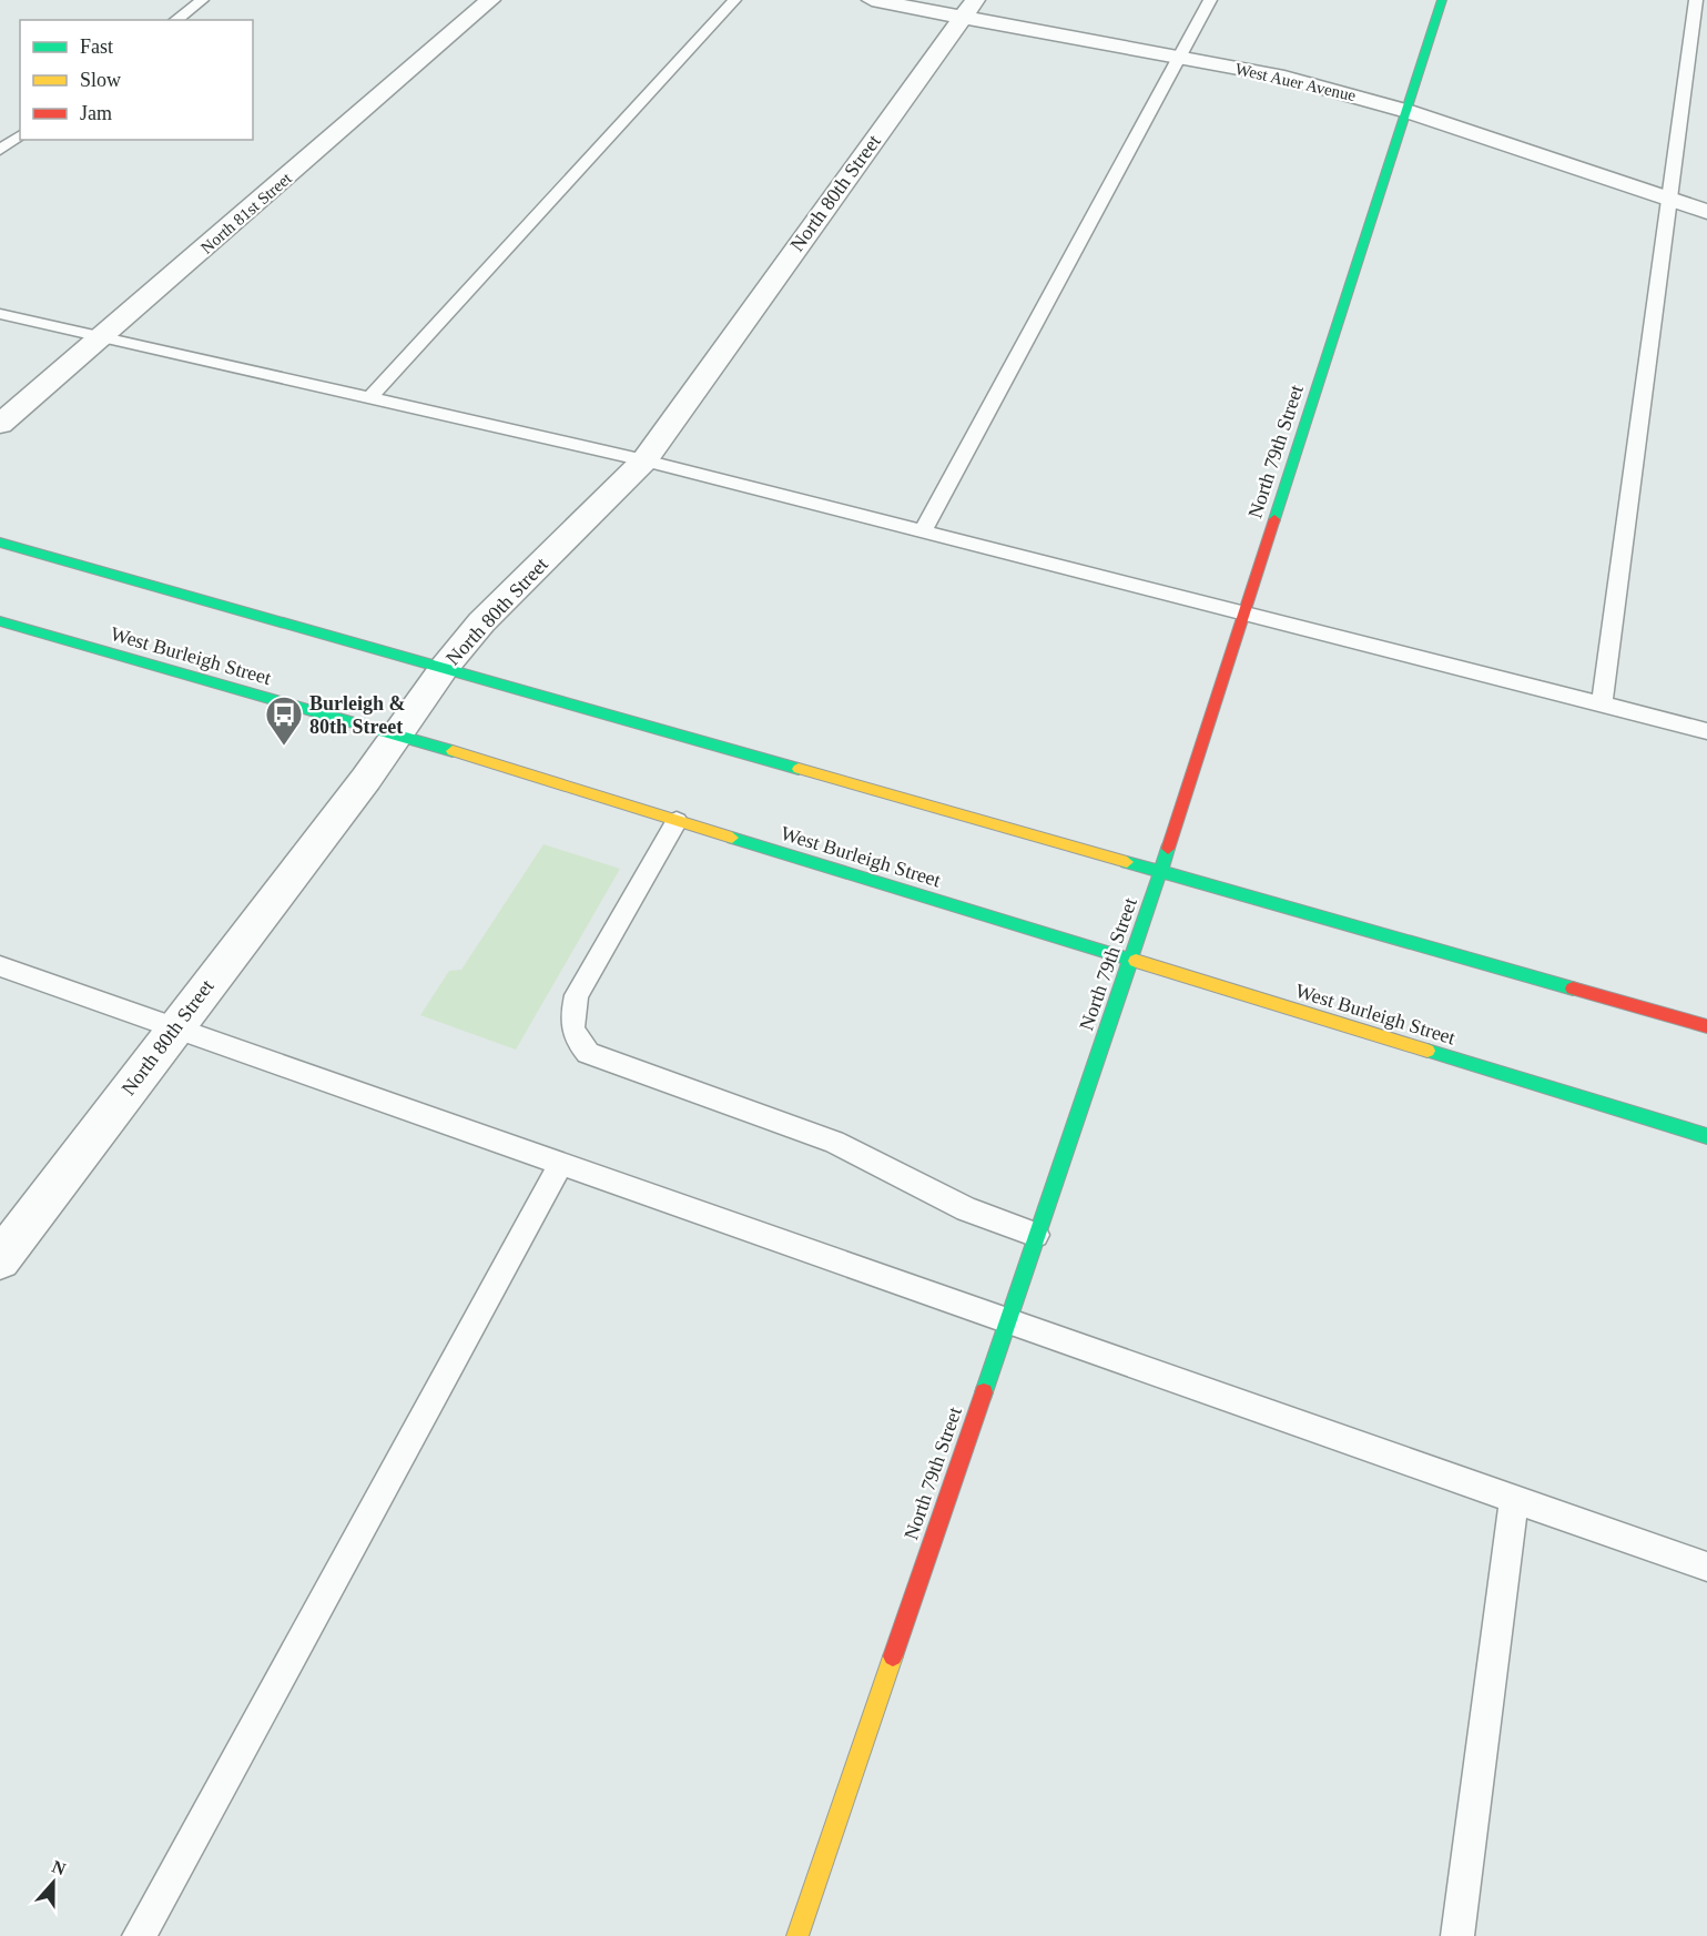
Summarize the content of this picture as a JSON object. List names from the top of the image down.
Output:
{
  "streets": {
    "main road": ["North 79th Street", "West Burleigh Street"],
    "street": ["West Auer Avenue", "North 80th Street", "North 81st Street"]
  },
  "crossings": [
    ["West Auer Avenue", "North 80th Street"],
    ["West Auer Avenue", "North 79th Street"],
    ["North 80th Street", "West Burleigh Street"],
    ["North 79th Street", "West Burleigh Street"]
  ],
  "places": {
    "bus stop": ["Burleigh & 80th Street"]
  },
  "legend": ["Fast", "Slow", "Jam"],
  "north": "top"
}
